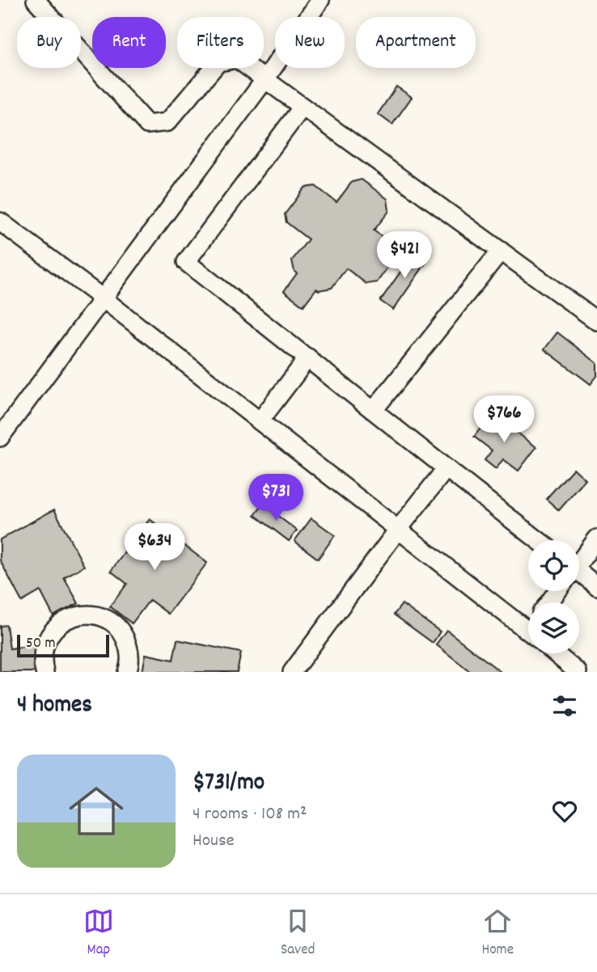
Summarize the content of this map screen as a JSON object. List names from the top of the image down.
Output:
{
  "scale_bar": "50 m",
  "page": {
    "chip": [
      "Buy",
      "Rent",
      "Filters",
      "New",
      "Apartment"
    ],
    "price": [
      "$421",
      "$766",
      "$731",
      "$634"
    ],
    "scale": "50 m",
    "heading": "4 homes",
    "list": [
      {
        "name": "$731/mo",
        "note": "4 rooms · 108 m² · House"
      }
    ],
    "tabs": ["Map", "Saved", "Home"]
  }
}
